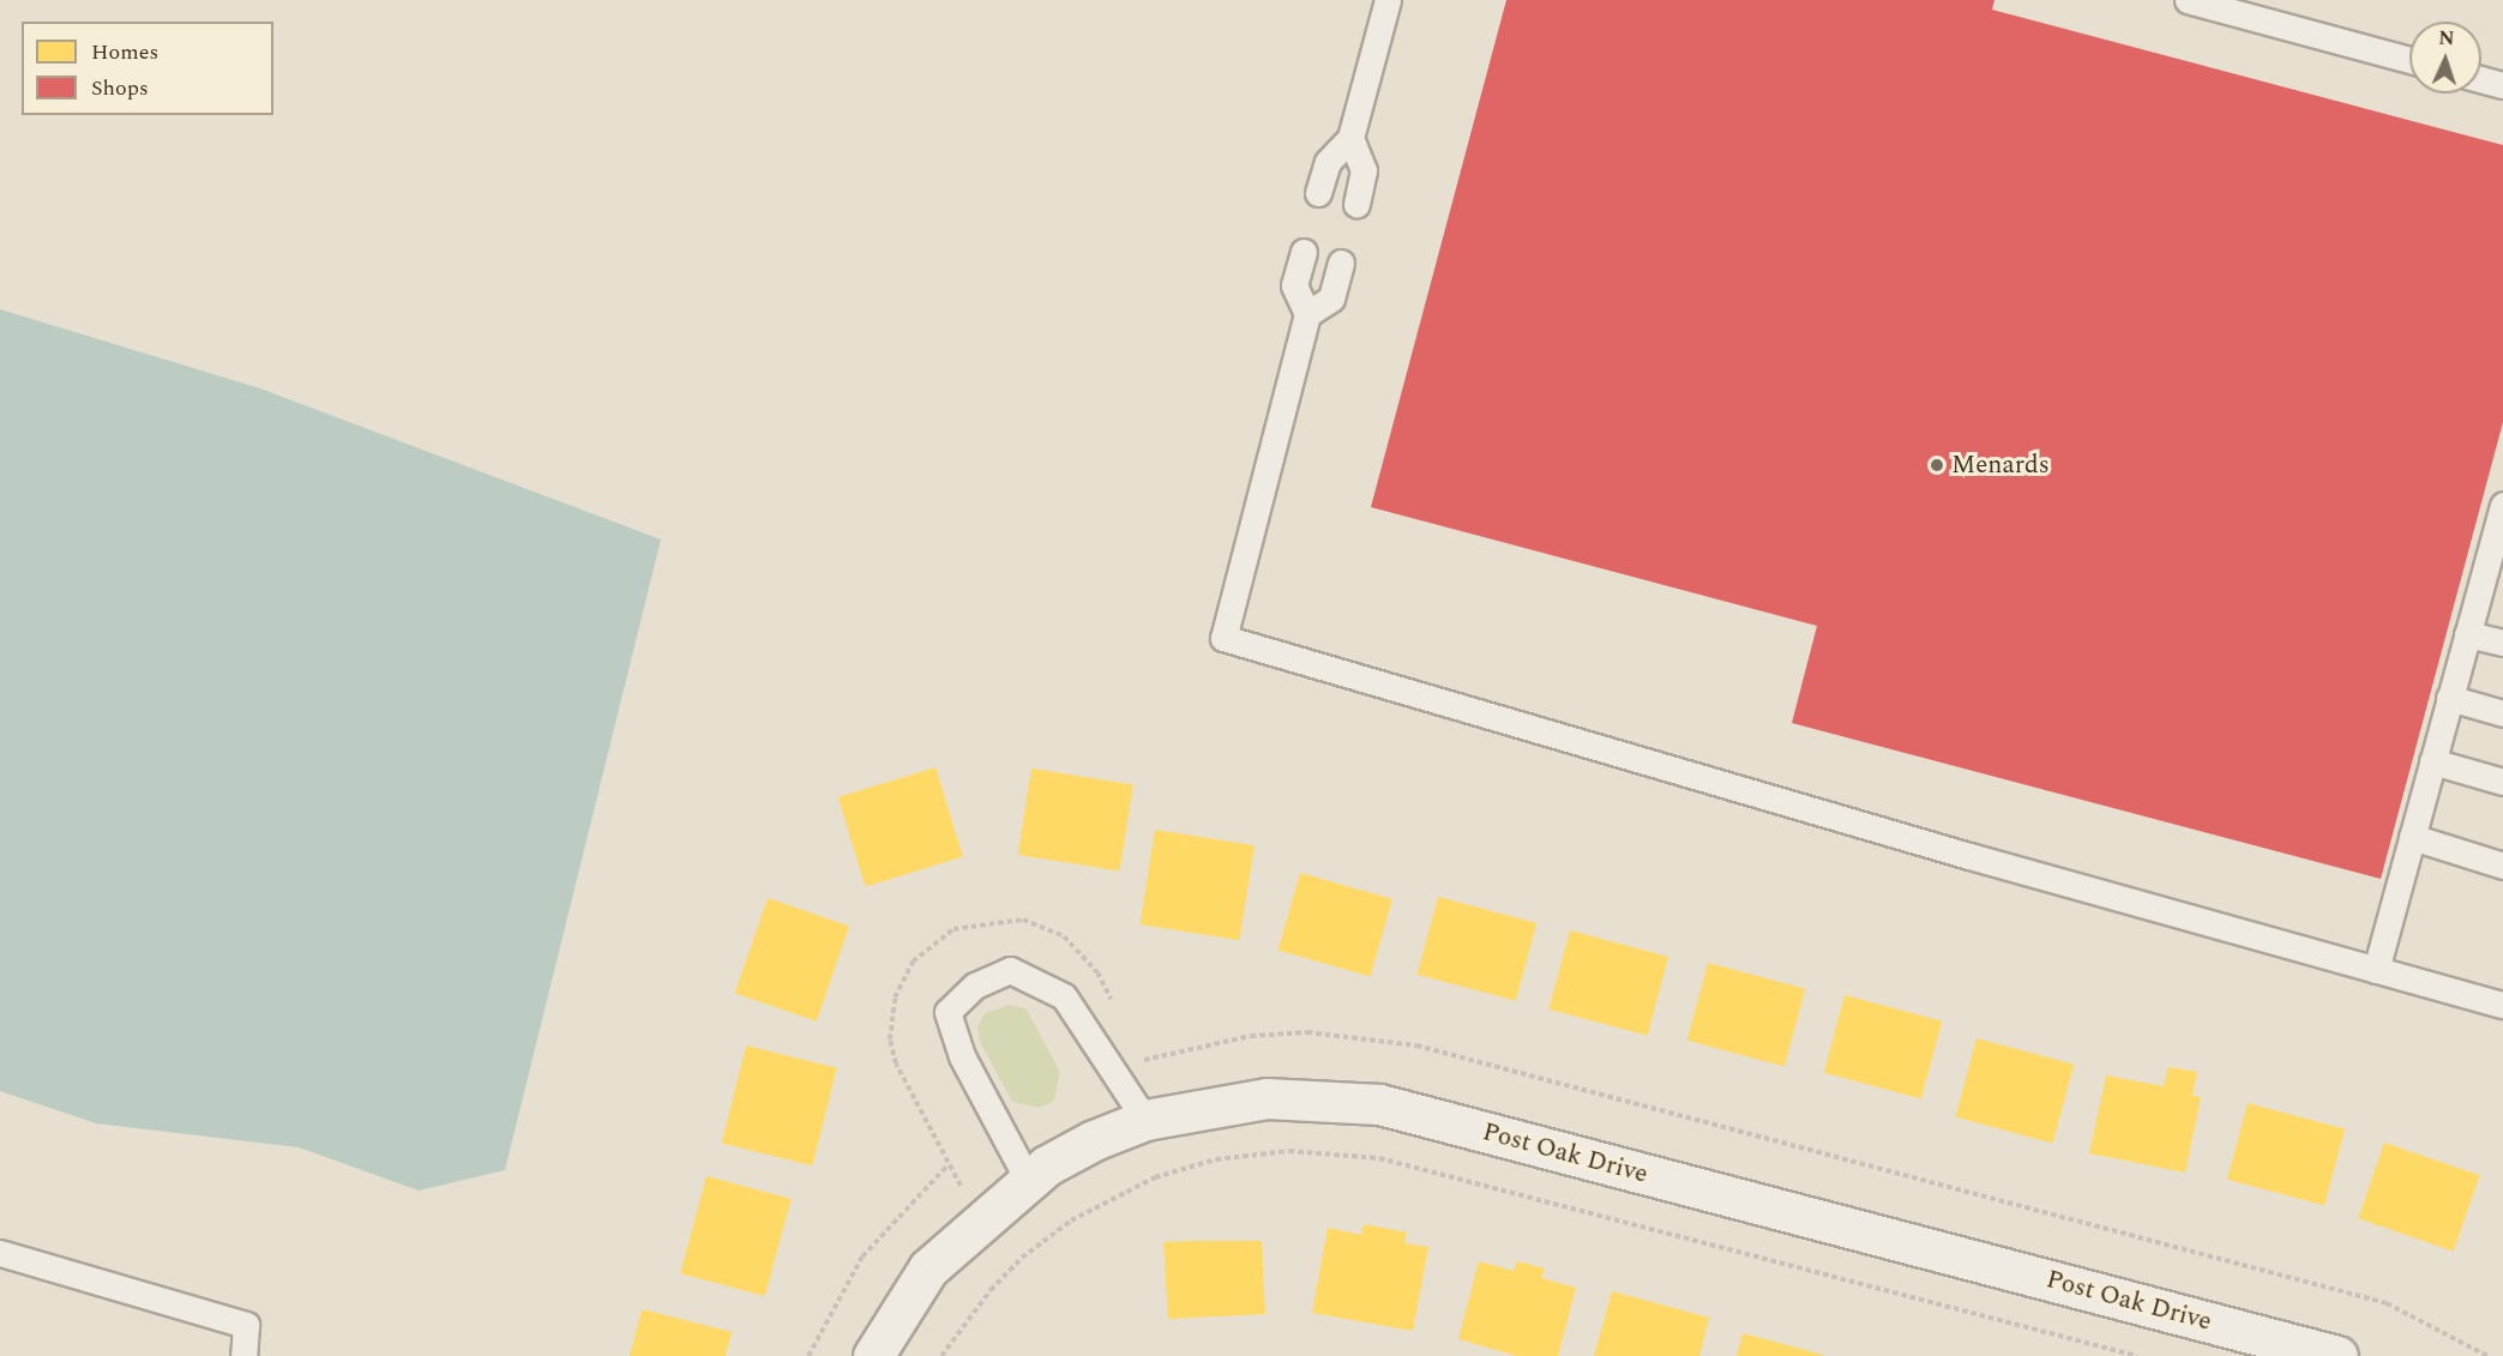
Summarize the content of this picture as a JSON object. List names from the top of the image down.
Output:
{
  "streets": {
    "street": ["Post Oak Drive"]
  },
  "places": ["Menards"],
  "legend": ["Homes", "Shops"],
  "north": "top"
}
